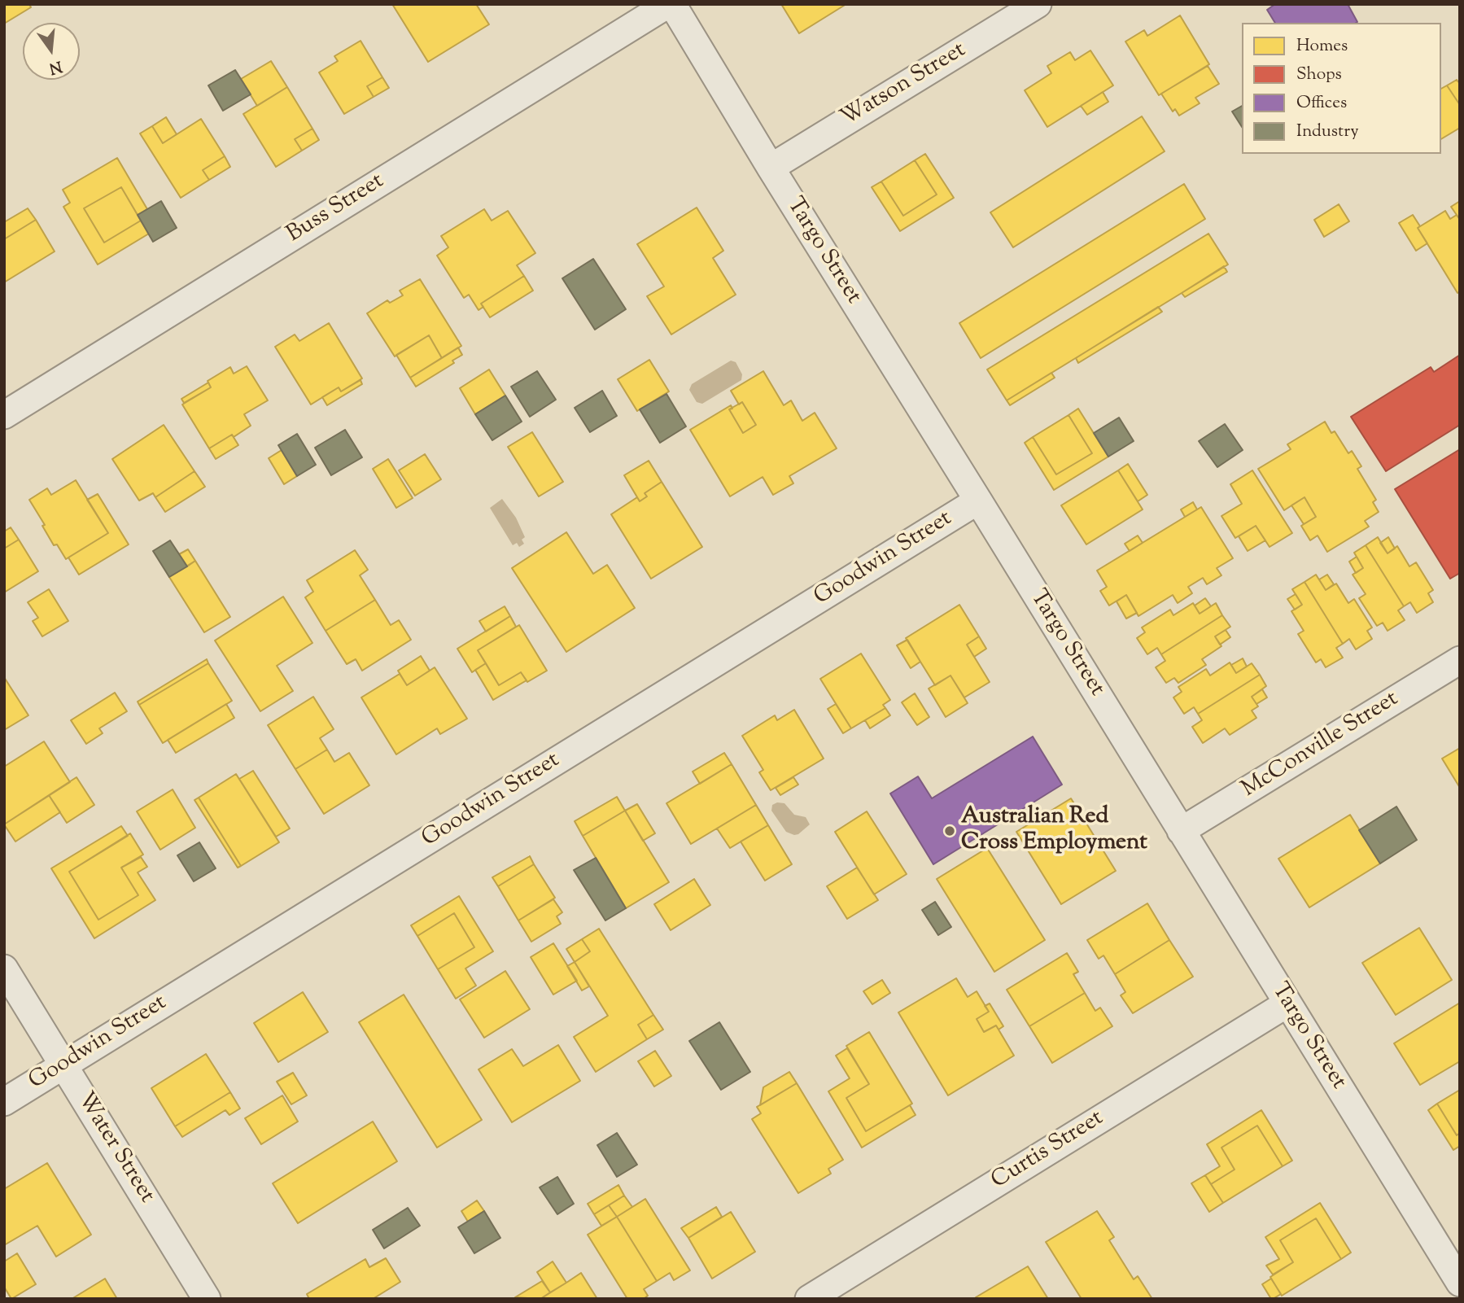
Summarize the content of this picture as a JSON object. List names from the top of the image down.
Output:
{
  "streets": {
    "street": [
      "Watson Street",
      "Buss Street",
      "Targo Street",
      "Goodwin Street",
      "McConville Street",
      "Water Street",
      "Curtis Street"
    ]
  },
  "crossings": [
    ["Watson Street", "Targo Street"],
    ["Targo Street", "Goodwin Street"],
    ["Targo Street", "McConville Street"],
    ["Targo Street", "Curtis Street"],
    ["Goodwin Street", "Water Street"]
  ],
  "places": ["Australian Red Cross Employment"],
  "legend": [
    "Homes",
    "Shops",
    "Offices",
    "Industry"
  ],
  "north": "bottom"
}
